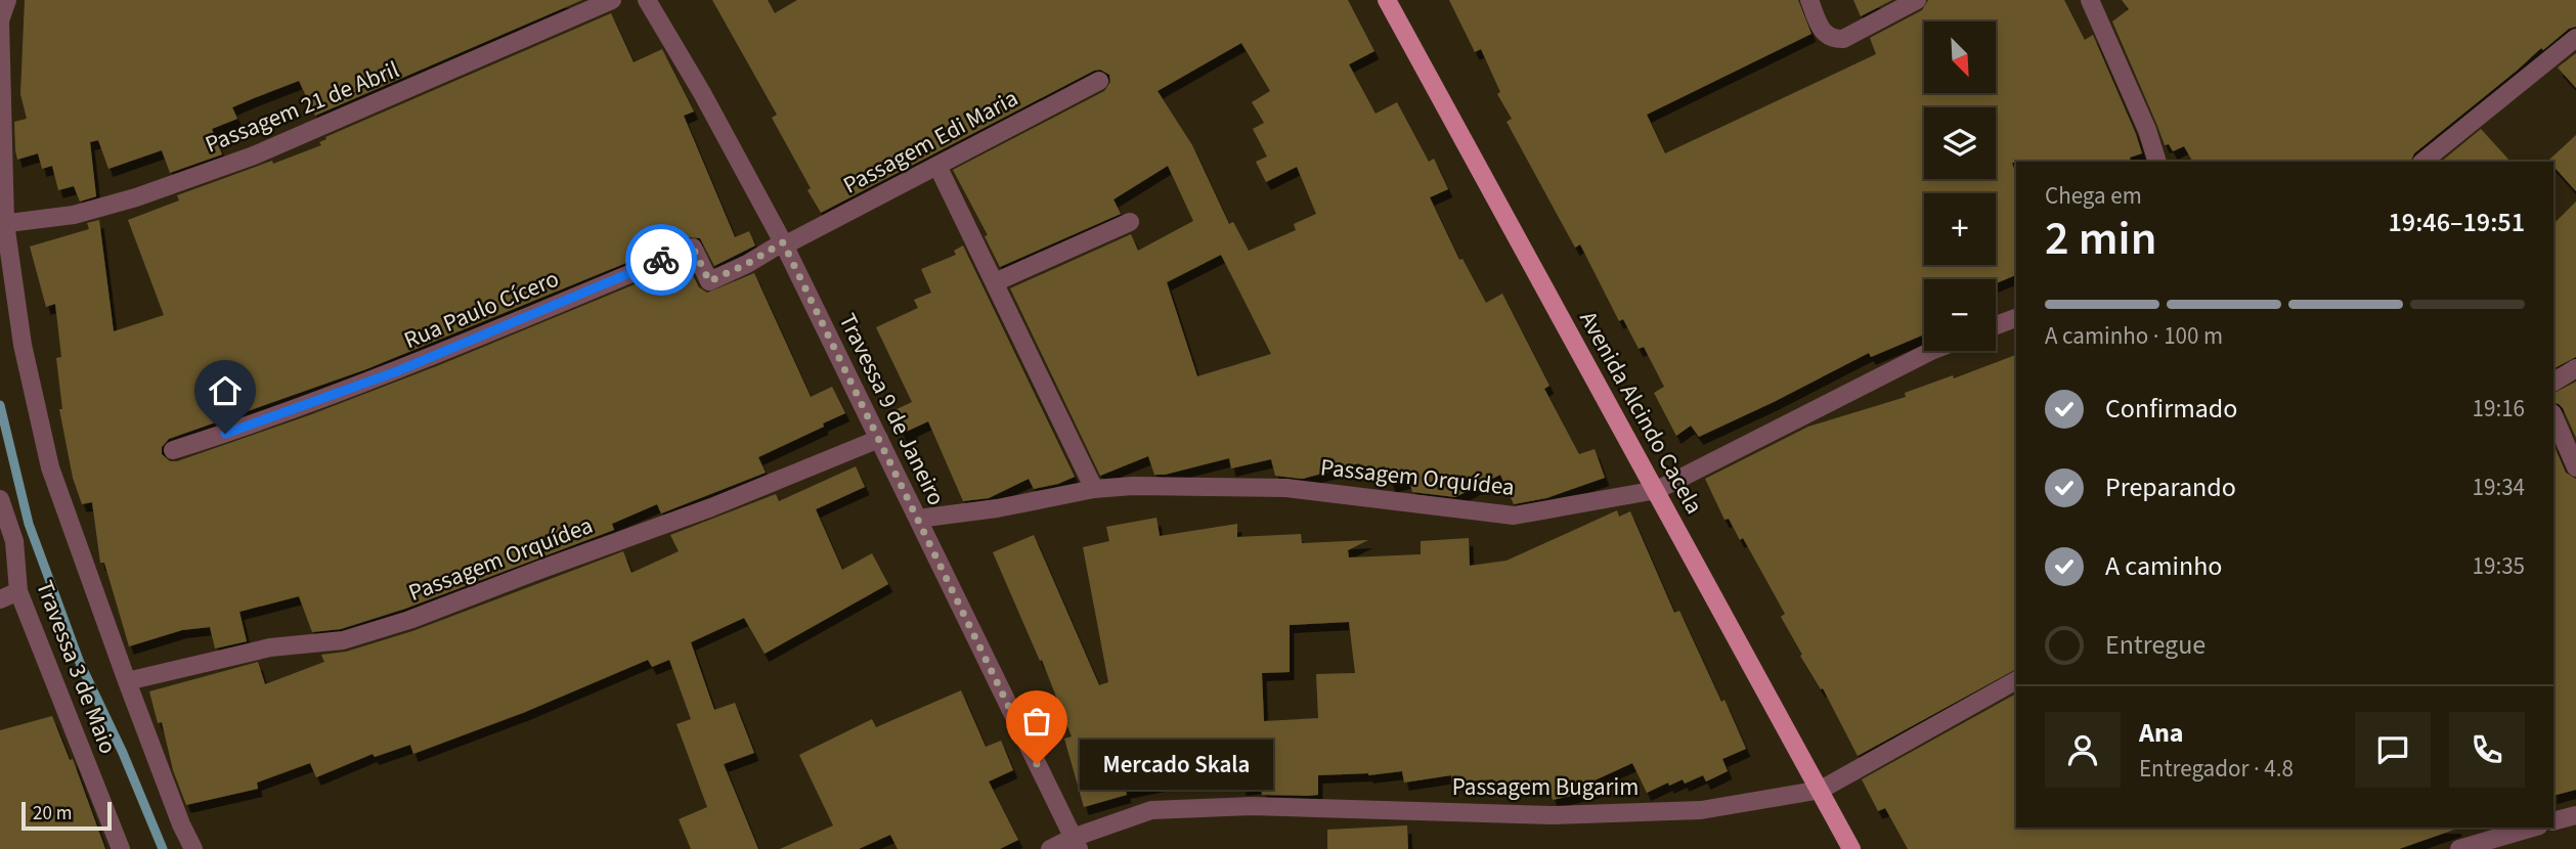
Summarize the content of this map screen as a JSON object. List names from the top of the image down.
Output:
{
  "streets": {
    "main road": ["Avenida Alcindo Cacela"],
    "street": [
      "Passagem 21 de Abril",
      "Passagem Edi Maria",
      "Rua Paulo Cícero",
      "Travessa 9 de Janeiro",
      "Passagem Orquídea",
      "Travessa 3 de Maio",
      "Passagem Bugarim"
    ]
  },
  "crossings": [
    ["Passagem Edi Maria", "Rua Paulo Cícero"],
    ["Passagem Edi Maria", "Travessa 9 de Janeiro"],
    ["Rua Paulo Cícero", "Travessa 9 de Janeiro"],
    ["Travessa 9 de Janeiro", "Passagem Orquídea"],
    ["Travessa 9 de Janeiro", "Passagem Bugarim"],
    ["Avenida Alcindo Cacela", "Passagem Orquídea"],
    ["Avenida Alcindo Cacela", "Passagem Bugarim"]
  ],
  "places": ["Mercado Skala"],
  "scale_bar": "20 m",
  "north": "bottom right",
  "page": {
    "map_buttons": ["+", "−"],
    "heading": ["2 min", "Chega em", "19:46–19:51"],
    "panel": ["Ana", "Entregador · 4.8"],
    "bar": "A caminho · 100 m",
    "list": [
      ["Confirmado", "19:16"],
      ["Preparando", "19:34"],
      ["A caminho", "19:35"],
      "Entregue"
    ],
    "bubble": "Mercado Skala",
    "scale": "20 m"
  }
}
